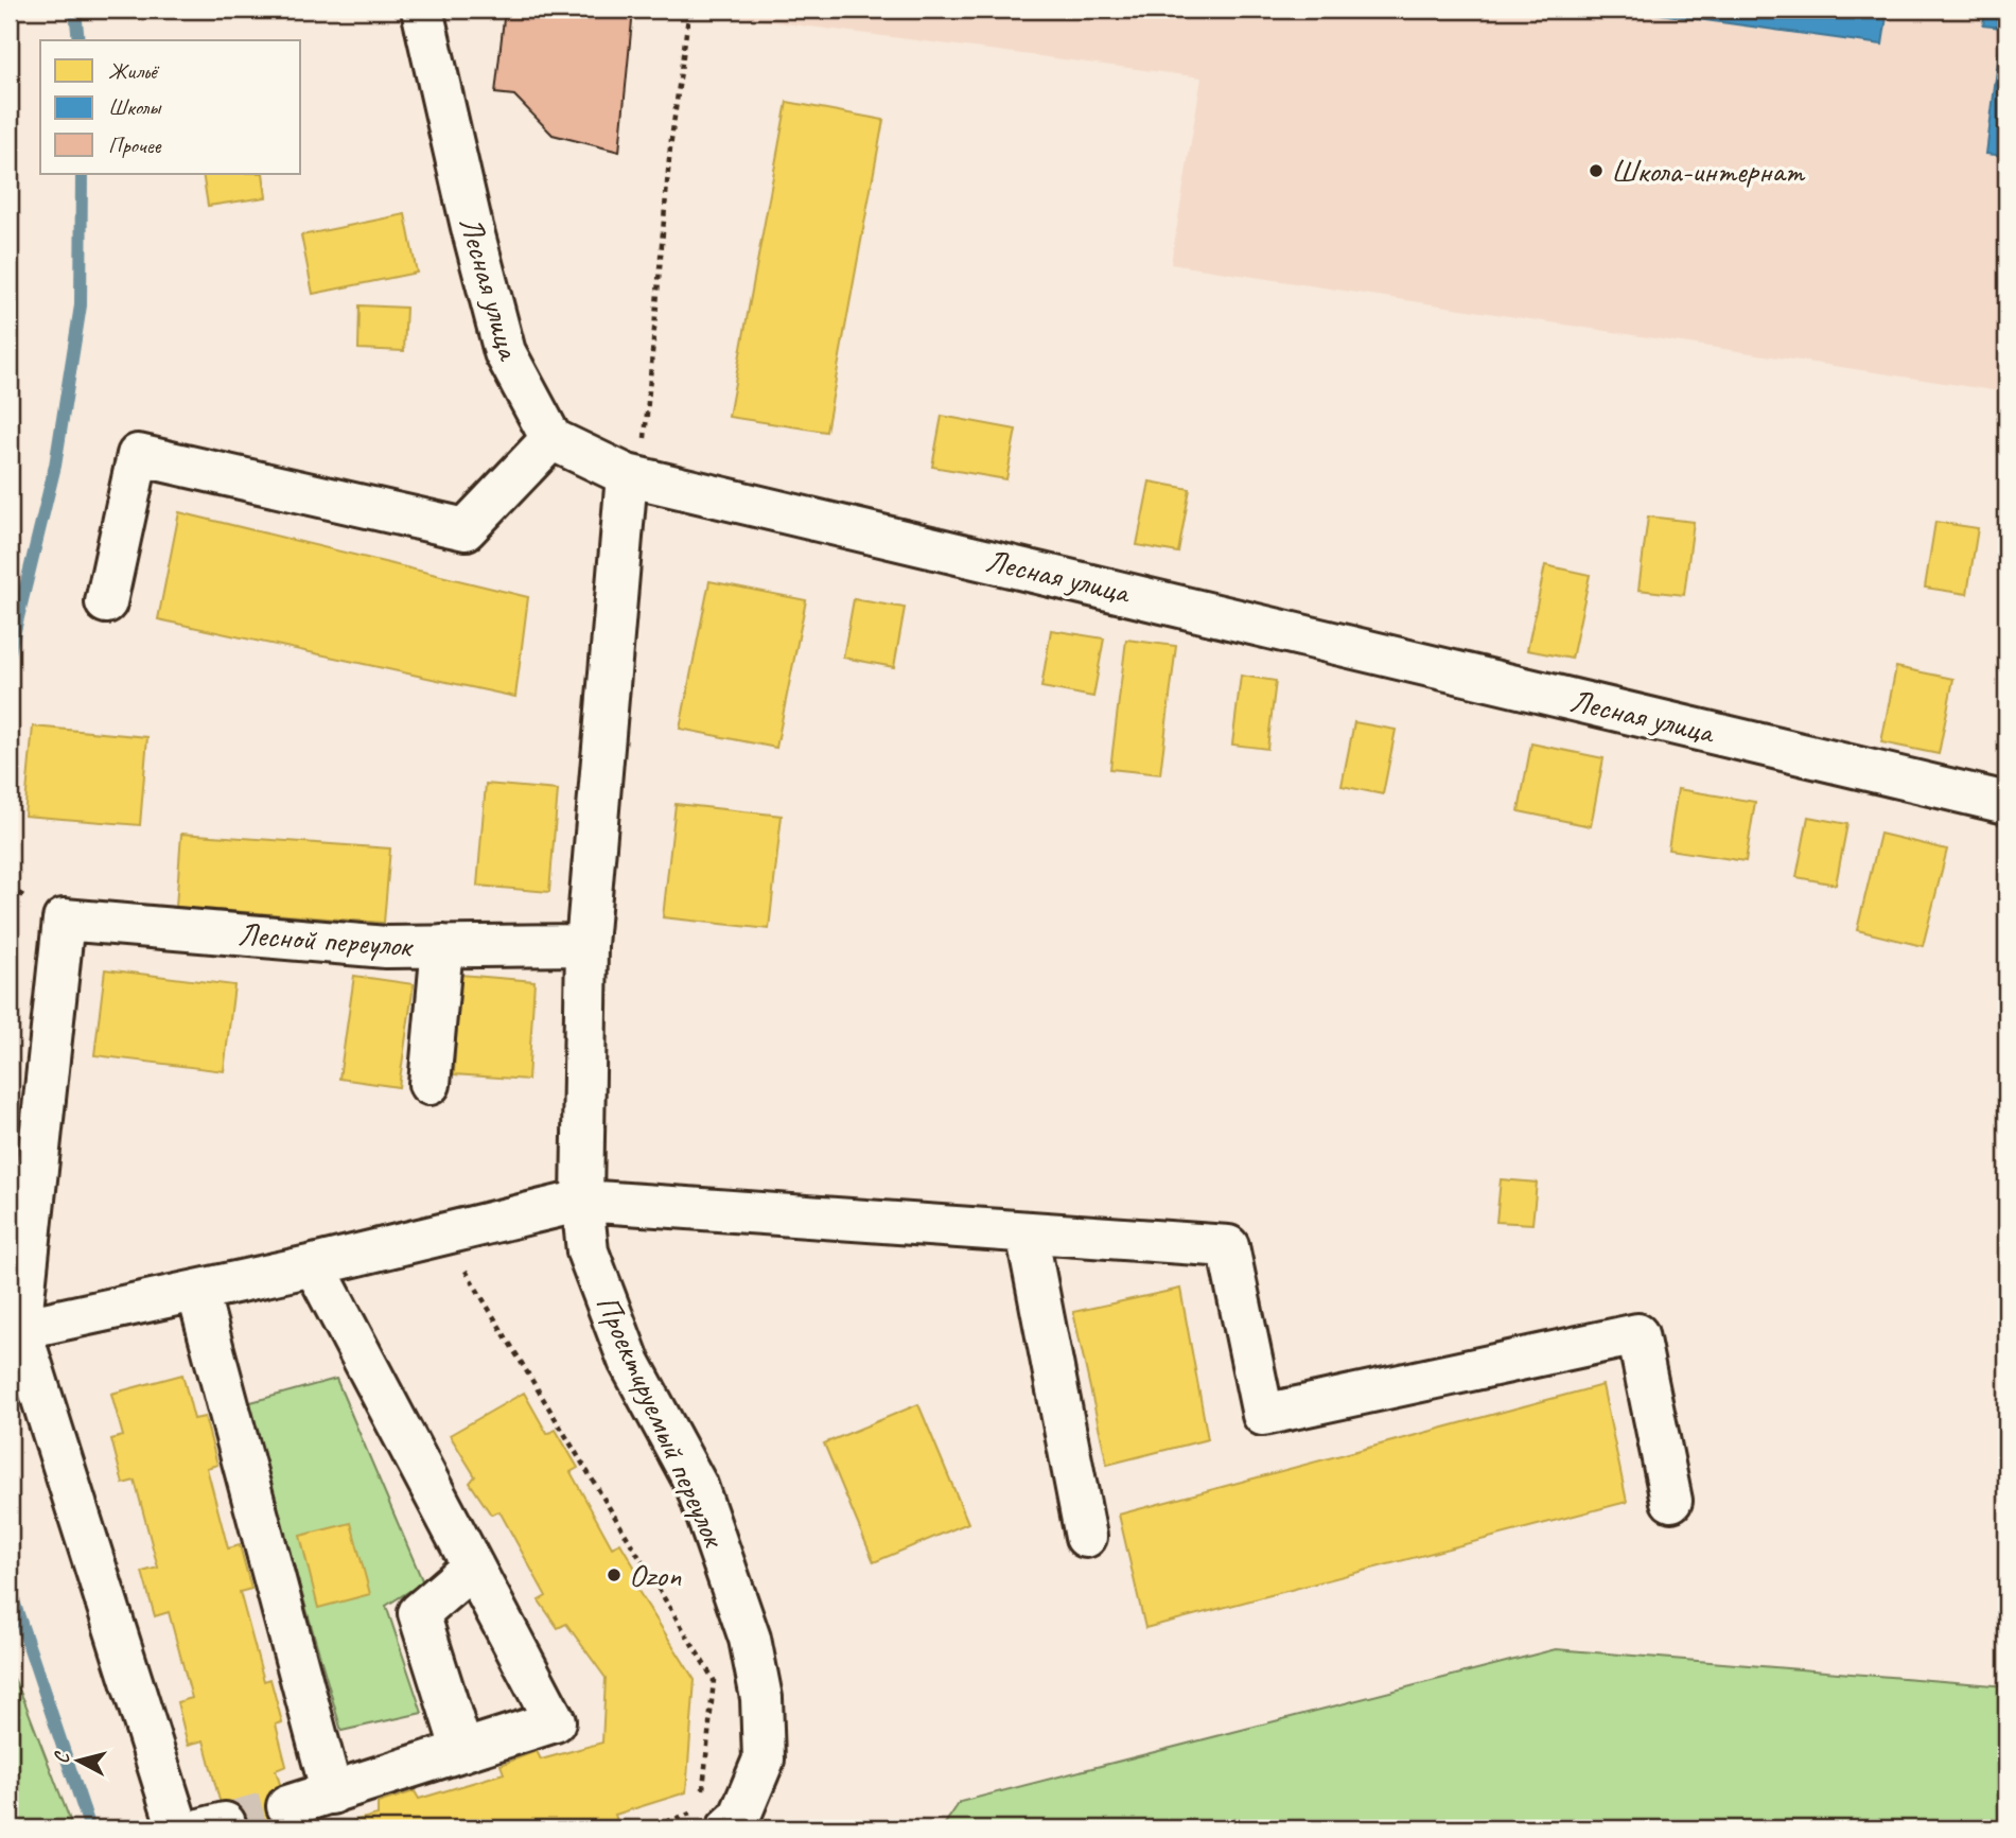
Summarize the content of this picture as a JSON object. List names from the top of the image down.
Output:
{
  "streets": {
    "street": ["Лесная улица", "Лесной переулок", "Проектируемый переулок"]
  },
  "crossings": [
    ["Лесная улица", "Проектируемый переулок"],
    ["Лесной переулок", "Проектируемый переулок"]
  ],
  "places": ["Школа-интернат", "Ozon"],
  "legend": ["Жильё", "Школы", "Прочее"],
  "north": "left"
}
